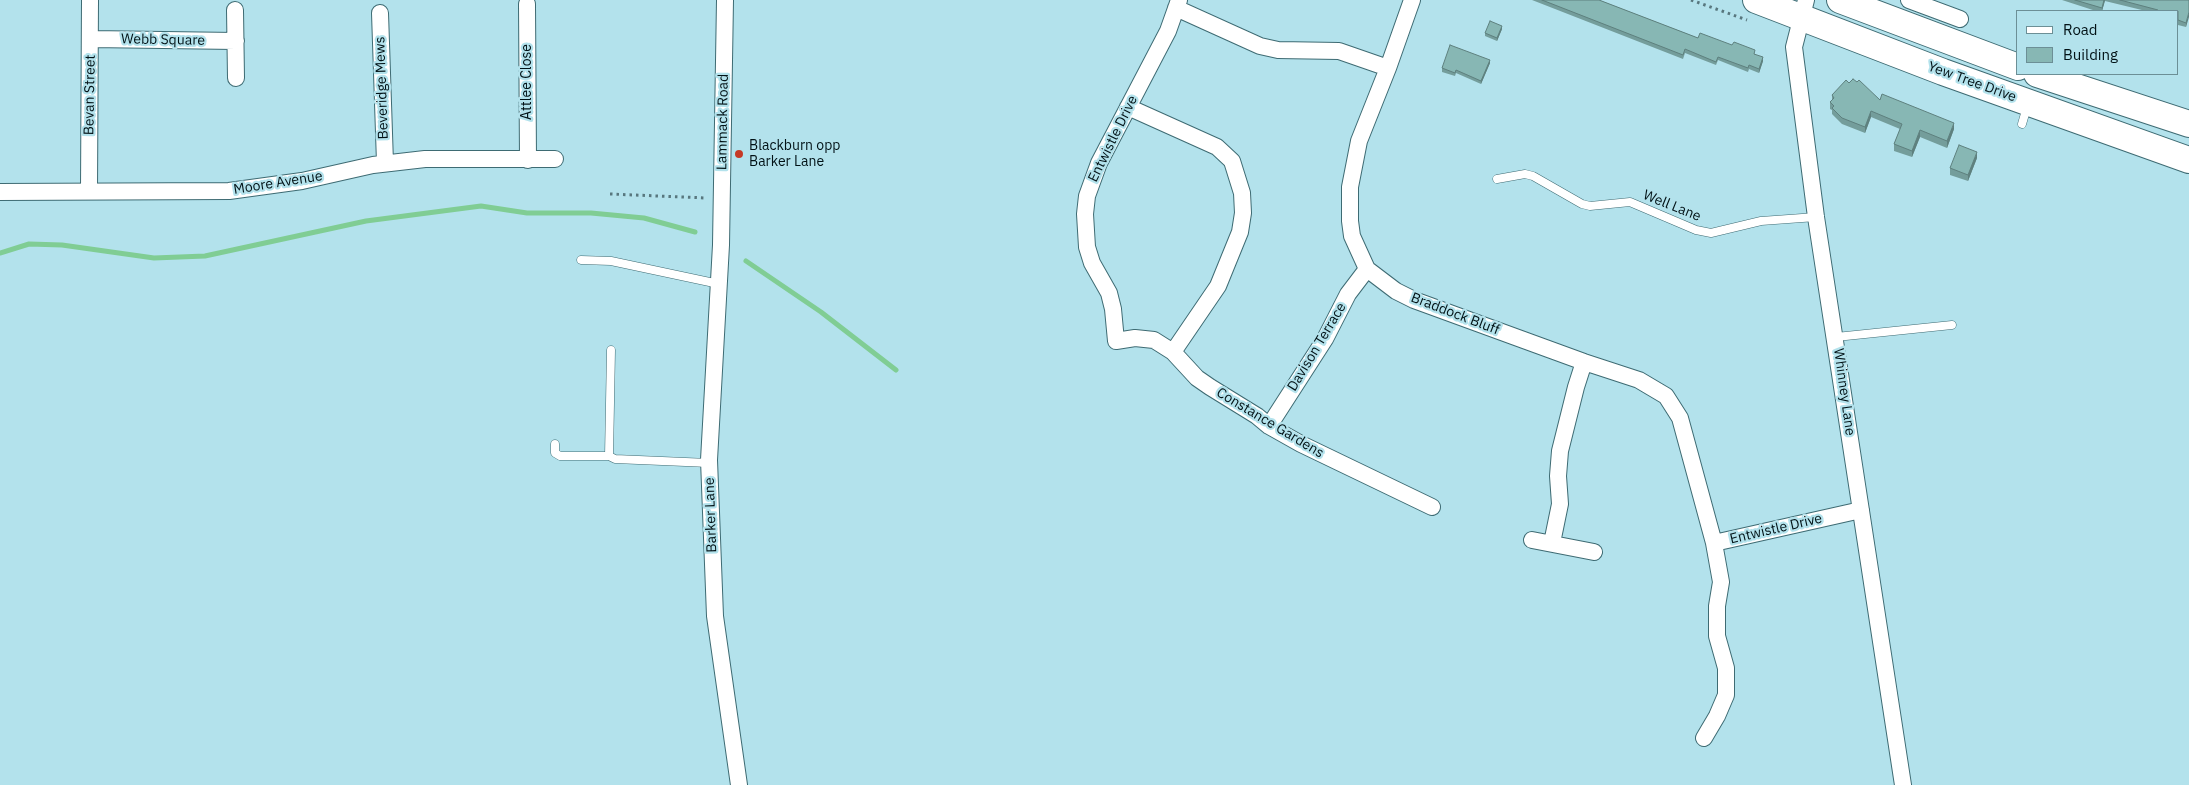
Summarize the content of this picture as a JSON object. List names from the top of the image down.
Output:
{
  "streets": {
    "highway": ["Yew Tree Drive"],
    "street": [
      "Webb Square",
      "Attlee Close",
      "Beveridge Mews",
      "Bevan Street",
      "Lammack Road",
      "Entwistle Drive",
      "Moore Avenue",
      "Braddock Bluff",
      "Davison Terrace",
      "Whinney Lane",
      "Constance Gardens",
      "Barker Lane"
    ],
    "lane": ["Well Lane"]
  },
  "crossings": [
    ["Webb Square", "Bevan Street"],
    ["Attlee Close", "Moore Avenue"],
    ["Yew Tree Drive", "Whinney Lane"],
    ["Beveridge Mews", "Moore Avenue"],
    ["Bevan Street", "Moore Avenue"],
    ["Lammack Road", "Barker Lane"],
    ["Entwistle Drive", "Braddock Bluff"],
    ["Entwistle Drive", "Whinney Lane"],
    ["Entwistle Drive", "Constance Gardens"],
    ["Well Lane", "Whinney Lane"],
    ["Braddock Bluff", "Davison Terrace"],
    ["Davison Terrace", "Constance Gardens"]
  ],
  "places": ["Blackburn opp Barker Lane"],
  "legend": ["Road", "Building"]
}
